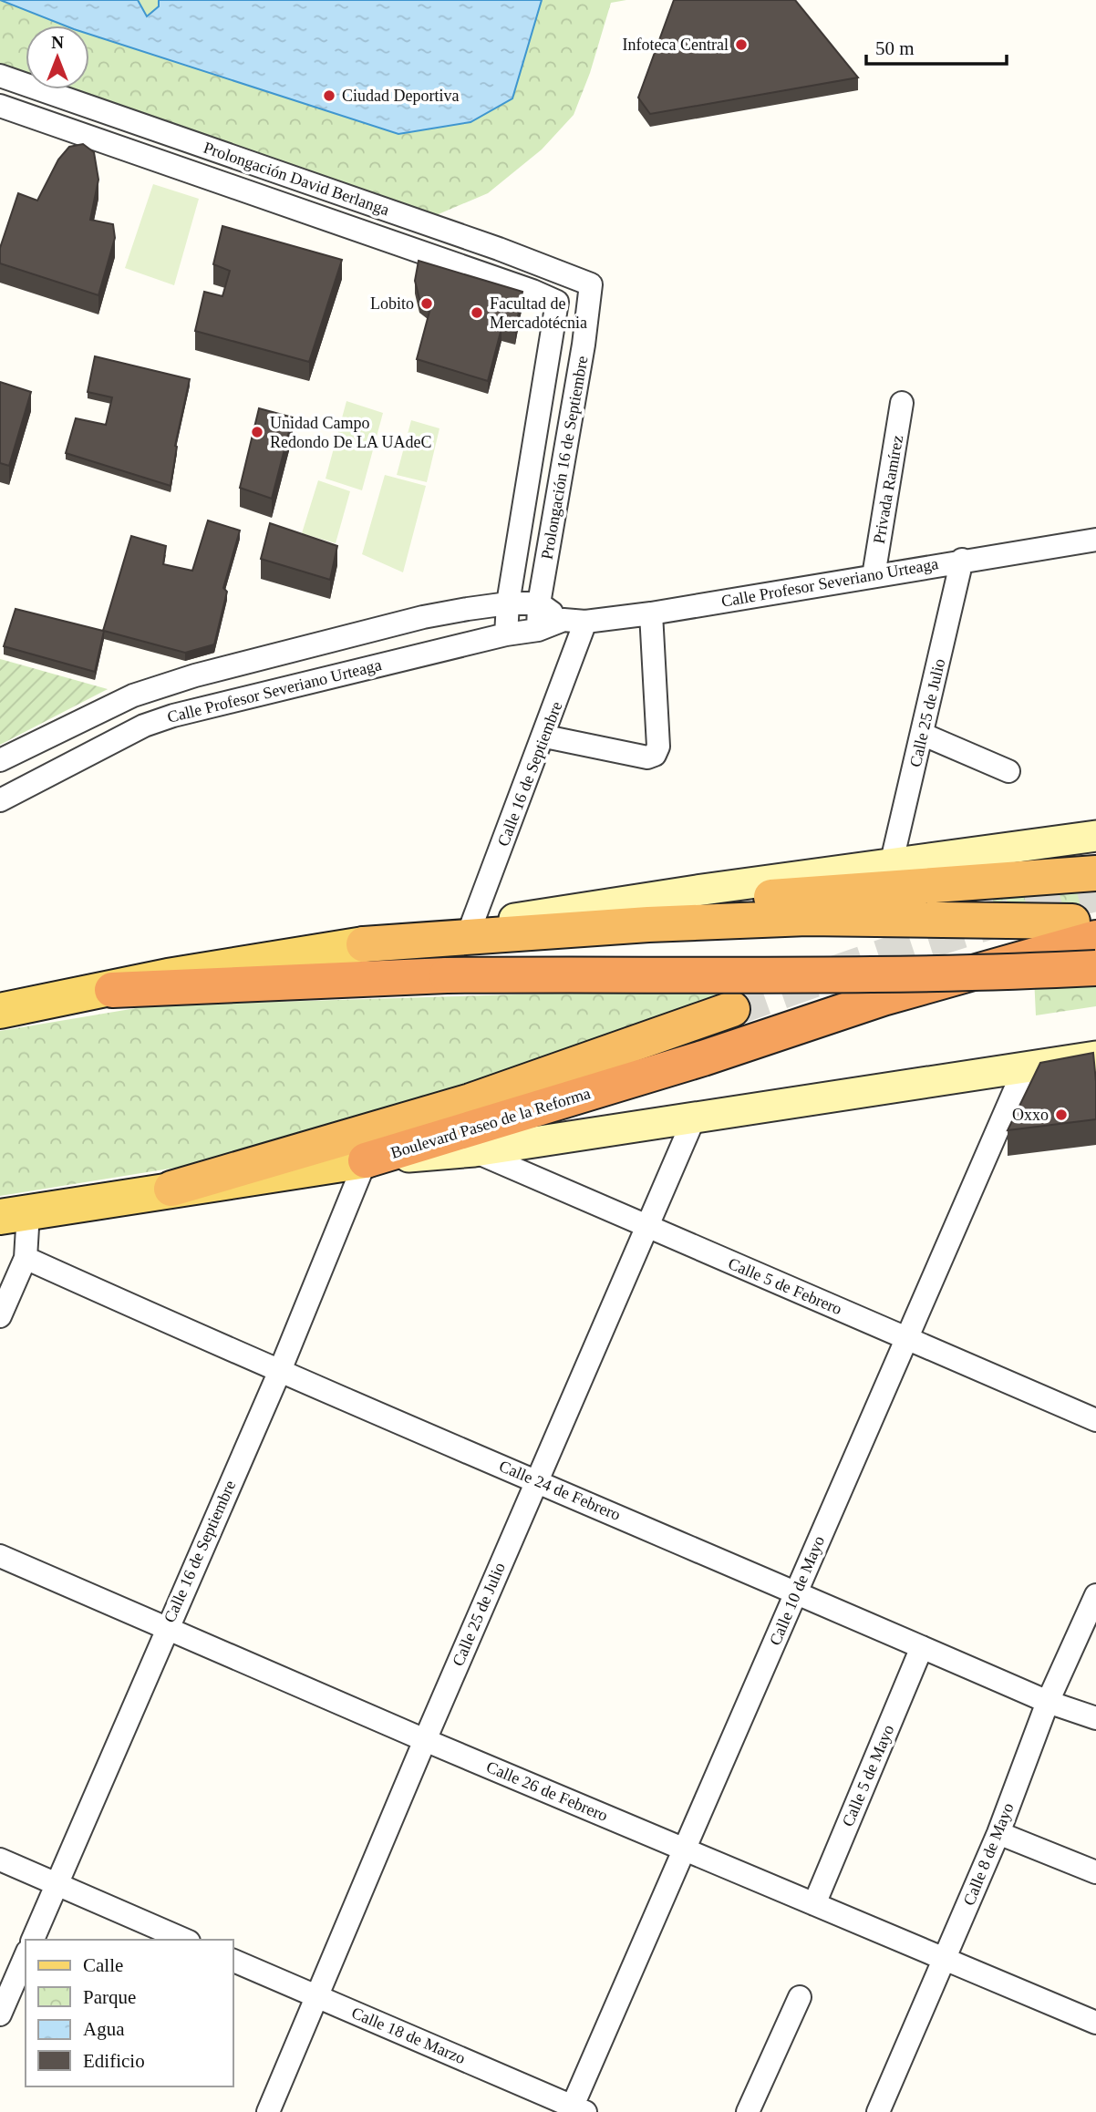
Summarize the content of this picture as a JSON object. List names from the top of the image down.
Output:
{
  "streets": {
    "highway": ["Boulevard Paseo de la Reforma"],
    "street": [
      "Prolongación David Berlanga",
      "Prolongación 16 de Septiembre",
      "Privada Ramírez",
      "Calle Profesor Severiano Urteaga",
      "Calle 25 de Julio",
      "Calle 16 de Septiembre",
      "Calle 5 de Febrero",
      "Calle 24 de Febrero",
      "Calle 10 de Mayo",
      "Calle 5 de Mayo",
      "Calle 26 de Febrero",
      "Calle 8 de Mayo",
      "Calle 18 de Marzo"
    ]
  },
  "crossings": [
    ["Prolongación David Berlanga", "Prolongación 16 de Septiembre"],
    ["Prolongación 16 de Septiembre", "Calle Profesor Severiano Urteaga"],
    ["Privada Ramírez", "Calle Profesor Severiano Urteaga"],
    ["Calle Profesor Severiano Urteaga", "Calle 25 de Julio"],
    ["Calle Profesor Severiano Urteaga", "Calle 16 de Septiembre"],
    ["Calle 25 de Julio", "Calle 5 de Febrero"],
    ["Calle 25 de Julio", "Calle 24 de Febrero"],
    ["Calle 25 de Julio", "Calle 26 de Febrero"],
    ["Calle 25 de Julio", "Calle 18 de Marzo"],
    ["Calle 16 de Septiembre", "Boulevard Paseo de la Reforma"],
    ["Calle 16 de Septiembre", "Calle 24 de Febrero"],
    ["Calle 16 de Septiembre", "Calle 26 de Febrero"],
    ["Calle 5 de Febrero", "Calle 10 de Mayo"],
    ["Calle 24 de Febrero", "Calle 10 de Mayo"],
    ["Calle 24 de Febrero", "Calle 5 de Mayo"],
    ["Calle 24 de Febrero", "Calle 8 de Mayo"],
    ["Calle 10 de Mayo", "Calle 26 de Febrero"],
    ["Calle 10 de Mayo", "Calle 18 de Marzo"],
    ["Calle 5 de Mayo", "Calle 26 de Febrero"],
    ["Calle 26 de Febrero", "Calle 8 de Mayo"]
  ],
  "places": [
    "Infoteca Central",
    "Ciudad Deportiva",
    "Lobito",
    "Facultad de Mercadotécnia",
    "Unidad Campo Redondo De LA UAdeC",
    "Oxxo"
  ],
  "legend": [
    "Calle",
    "Parque",
    "Agua",
    "Edificio"
  ],
  "scale_bar": "50 m",
  "north": "top"
}
